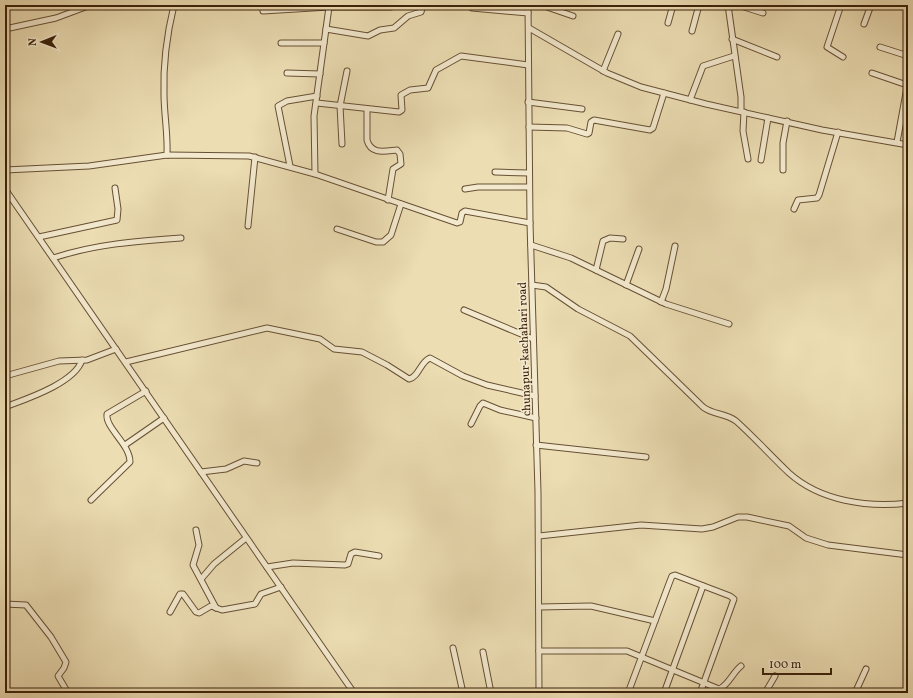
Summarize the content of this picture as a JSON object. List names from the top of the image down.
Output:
{
  "streets": {
    "street": ["chunapur-kachahari road"]
  },
  "scale_bar": "100 m",
  "north": "left"
}
